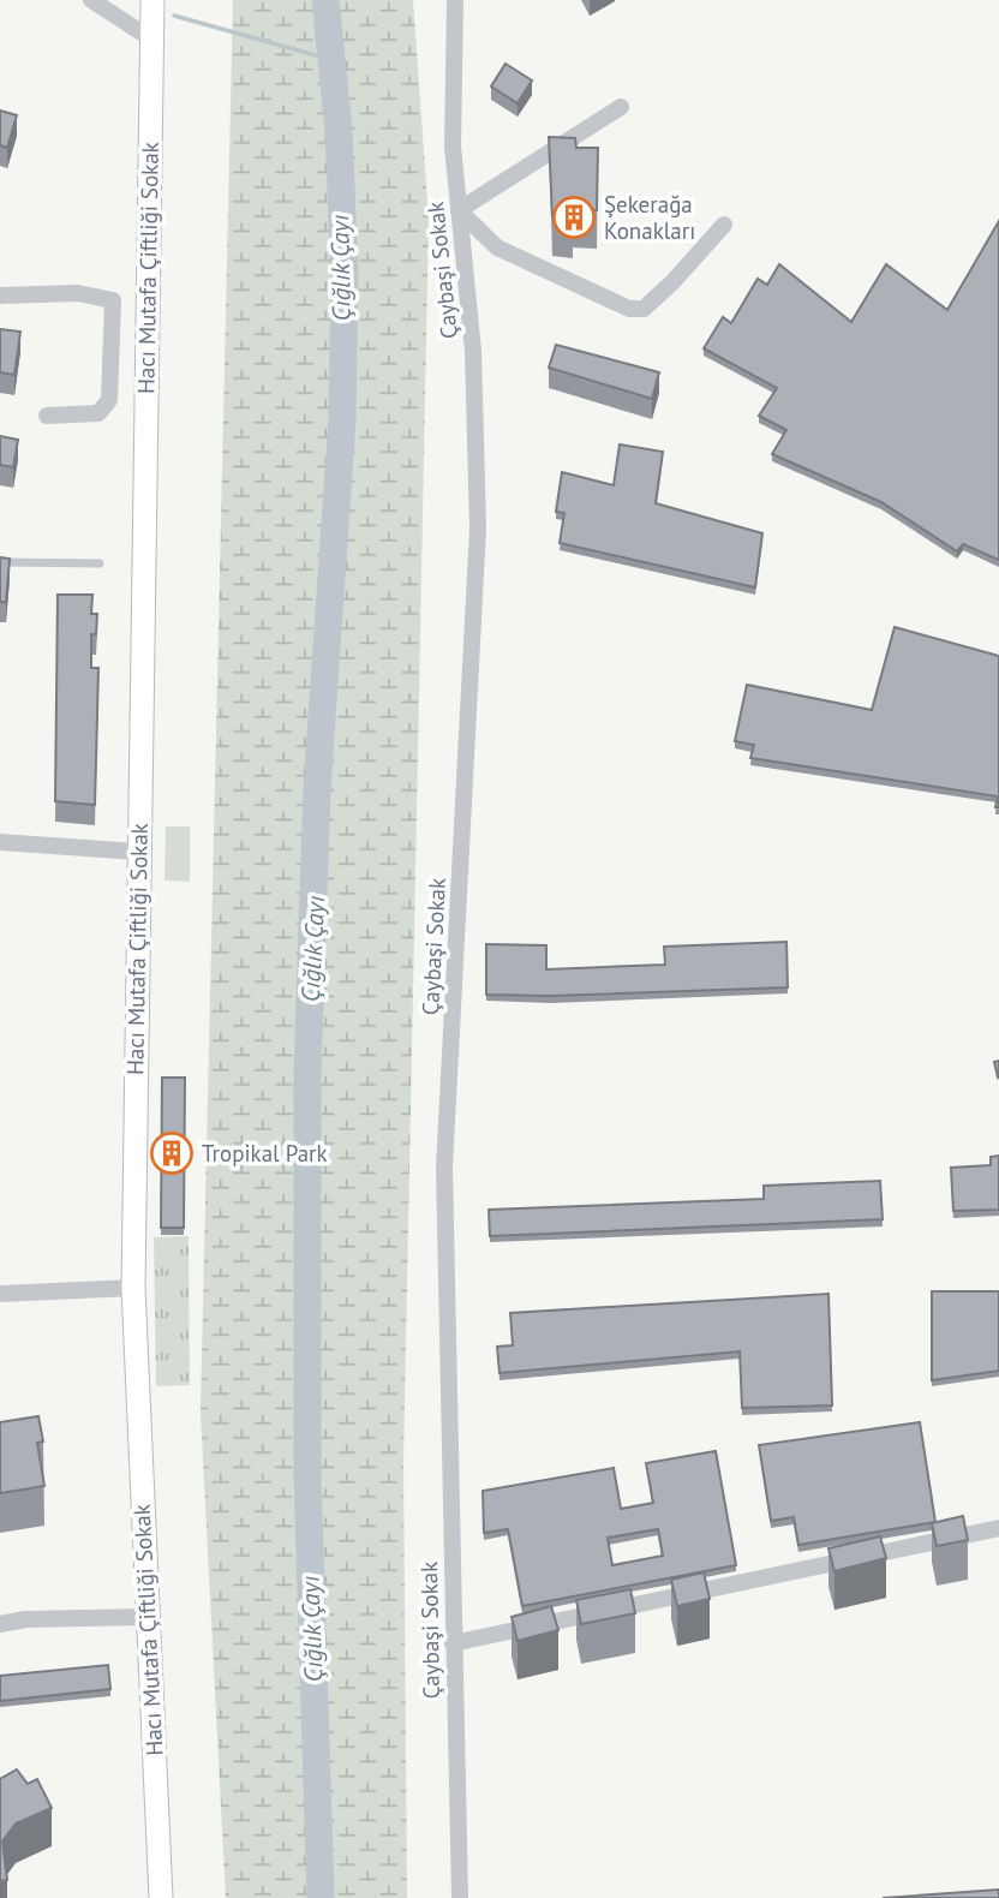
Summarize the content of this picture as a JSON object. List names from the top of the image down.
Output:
{
  "streets": {
    "street": ["Hacı Mutafa Çiftliği Sokak", "Çaybaşi Sokak"]
  },
  "water": ["Çığlık Çayı"],
  "places": {
    "building": ["Şekerağa Konakları", "Tropikal Park"]
  }
}
